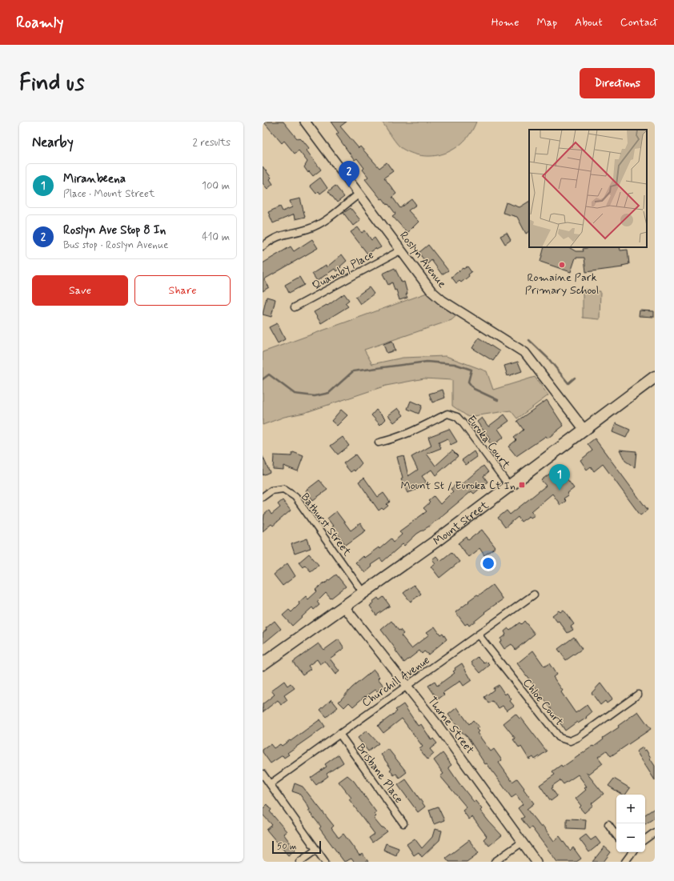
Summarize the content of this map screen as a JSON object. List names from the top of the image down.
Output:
{
  "streets": {
    "highway": ["Mount Street"],
    "street": [
      "Roslyn Avenue",
      "Quamby Place",
      "Euroka Court",
      "Bathurst Street",
      "Churchill Avenue",
      "Chloe Court",
      "Thorne Street",
      "Brisbane Place"
    ]
  },
  "crossings": [
    ["Roslyn Avenue", "Quamby Place"],
    ["Roslyn Avenue", "Mount Street"],
    ["Euroka Court", "Mount Street"],
    ["Mount Street", "Bathurst Street"],
    ["Mount Street", "Thorne Street"],
    ["Churchill Avenue", "Chloe Court"],
    ["Churchill Avenue", "Thorne Street"],
    ["Churchill Avenue", "Brisbane Place"]
  ],
  "places": {
    "other": ["Romaine Park Primary School"],
    "transit": ["Mount St / Euroka Ct In"]
  },
  "scale_bar": "50 m",
  "page": {
    "header": "Roamly",
    "nav": [
      "Home",
      "Map",
      "About",
      "Contact"
    ],
    "buttons": [
      "Directions",
      ["Save", "Share"]
    ],
    "title": "Find us",
    "heading": ["Nearby", "2 results"],
    "pins": ["2", "1"],
    "list": [
      {
        "mark": "1",
        "name": "Miranbeena",
        "note": "Place · Mount Street",
        "value": "100 m"
      },
      {
        "mark": "2",
        "name": "Roslyn Ave Stop 8 In",
        "note": "Bus stop · Roslyn Avenue",
        "value": "410 m"
      }
    ],
    "map_buttons": ["+", "−"],
    "scale": "50 m"
  }
}
